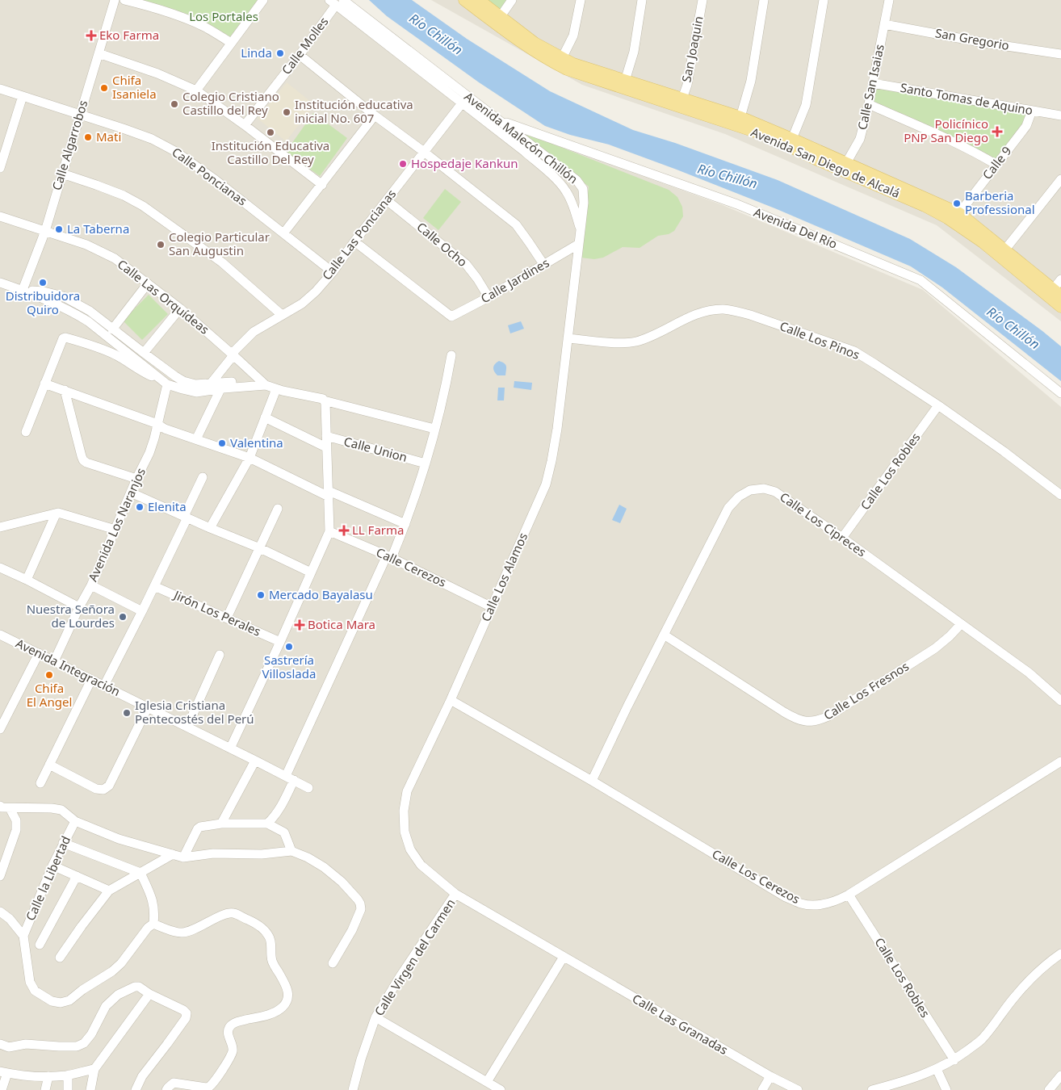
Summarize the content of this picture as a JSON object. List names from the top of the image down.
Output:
{
  "streets": {
    "main road": ["Avenida San Diego de Alcalá"],
    "street": [
      "San Gregorio",
      "Calle Molles",
      "San Joaquin",
      "Calle San Isaias",
      "Santo Tomas de Aquino",
      "Avenida Malecón Chillón",
      "Calle Algarrobos",
      "Calle 9",
      "Calle Poncianas",
      "Avenida Del Río",
      "Calle Las Poncianas",
      "Calle Ocho",
      "Calle Jardines",
      "Calle Las Orquídeas",
      "Calle Los Pinos",
      "Calle Union",
      "Calle Los Robles",
      "Avenida Los Naranjos",
      "Calle Los Cipreces",
      "Calle Cerezos",
      "Calle Los Alamos",
      "Jirón Los Perales",
      "Avenida Integración",
      "Calle Los Fresnos",
      "Calle Los Cerezos",
      "Calle la Libertad",
      "Calle Virgen del Carmen",
      "Calle Las Granadas"
    ]
  },
  "crossings": [
    ["San Gregorio", "Calle San Isaias"],
    ["Calle Molles", "Avenida Malecón Chillón"],
    ["San Joaquin", "Avenida San Diego de Alcalá"],
    ["Calle San Isaias", "Santo Tomas de Aquino"],
    ["Calle San Isaias", "Avenida San Diego de Alcalá"],
    ["Santo Tomas de Aquino", "Calle 9"],
    ["Avenida Malecón Chillón", "Avenida Del Río"],
    ["Avenida Malecón Chillón", "Calle Las Poncianas"],
    ["Avenida Malecón Chillón", "Calle Los Alamos"],
    ["Calle Algarrobos", "Calle Poncianas"],
    ["Calle Algarrobos", "Calle Las Orquídeas"],
    ["Avenida San Diego de Alcalá", "Calle 9"],
    ["Calle Poncianas", "Calle Las Poncianas"],
    ["Calle Las Poncianas", "Calle Ocho"],
    ["Calle Las Poncianas", "Calle Jardines"],
    ["Calle Las Poncianas", "Calle Las Orquídeas"],
    ["Calle Ocho", "Calle Jardines"],
    ["Calle Jardines", "Calle Los Alamos"],
    ["Calle Los Pinos", "Calle Los Robles"],
    ["Calle Los Pinos", "Calle Los Alamos"],
    ["Calle Los Robles", "Calle Los Cipreces"],
    ["Calle Los Robles", "Calle Los Cerezos"],
    ["Avenida Los Naranjos", "Avenida Integración"],
    ["Calle Los Cipreces", "Calle Los Fresnos"],
    ["Calle Los Cipreces", "Calle Los Cerezos"],
    ["Calle Cerezos", "Calle Los Alamos"],
    ["Calle Los Alamos", "Calle Los Cerezos"],
    ["Calle Los Alamos", "Calle Virgen del Carmen"],
    ["Calle Los Alamos", "Calle Las Granadas"],
    ["Calle Virgen del Carmen", "Calle Las Granadas"]
  ],
  "water": ["Río Chillón"],
  "parks": ["Los Portales"],
  "places": {
    "health": [
      "Eko Farma",
      "Policínico PNP San Diego",
      "LL Farma",
      "Botica Mara"
    ],
    "other": [
      "Linda",
      "Chifa Isaniela",
      "Colegio Cristiano Castillo del Rey",
      "Institución educativa inicial No. 607",
      "Institución Educativa Castillo Del Rey",
      "Mati",
      "Hospedaje Kankun",
      "Barberia Professional",
      "La Taberna",
      "Colegio Particular San Augustin",
      "Distribuidora Quiro",
      "Valentina",
      "Elenita",
      "Mercado Bayalasu",
      "Nuestra Señora de Lourdes",
      "Sastrería Villoslada",
      "Chifa El Angel",
      "Iglesia Cristiana Pentecostés del Perú"
    ]
  }
}
